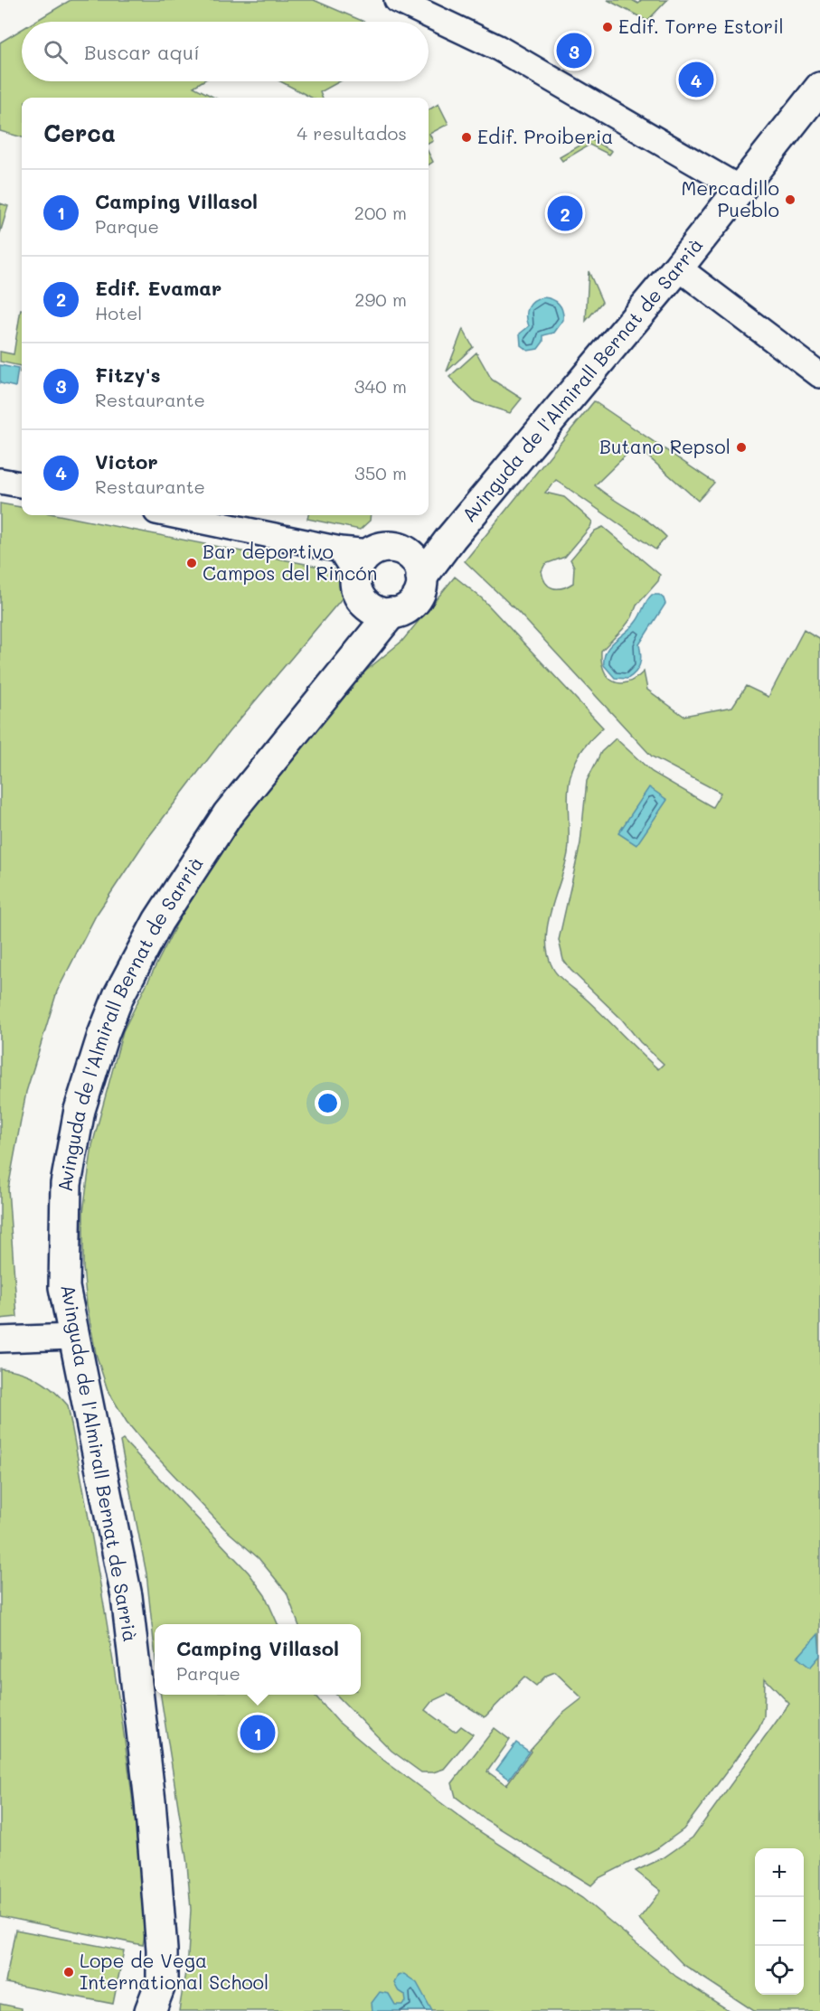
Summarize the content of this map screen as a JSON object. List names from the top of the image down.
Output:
{
  "streets": {
    "street": ["Avinguda de l'Almirall Bernat de Sarrià"]
  },
  "places": [
    "Edif. Torre Estoril",
    "Edif. Proiberia",
    "Mercadillo Pueblo",
    "Butano Repsol",
    "Bar deportivo Campos del Rincón",
    "Lope de Vega International School"
  ],
  "page": {
    "search": "Buscar aquí",
    "pins": [
      "3",
      "4",
      "2",
      "1"
    ],
    "heading": ["Cerca", "4 resultados"],
    "list": [
      {
        "mark": "1",
        "name": "Camping Villasol",
        "note": "Parque",
        "value": "200 m"
      },
      {
        "mark": "2",
        "name": "Edif. Evamar",
        "note": "Hotel",
        "value": "290 m"
      },
      {
        "mark": "3",
        "name": "Fitzy's",
        "note": "Restaurante",
        "value": "340 m"
      },
      {
        "mark": "4",
        "name": "Victor",
        "note": "Restaurante",
        "value": "350 m"
      }
    ],
    "popup": ["Camping Villasol", "Parque"],
    "map_buttons": ["+", "−"]
  }
}
